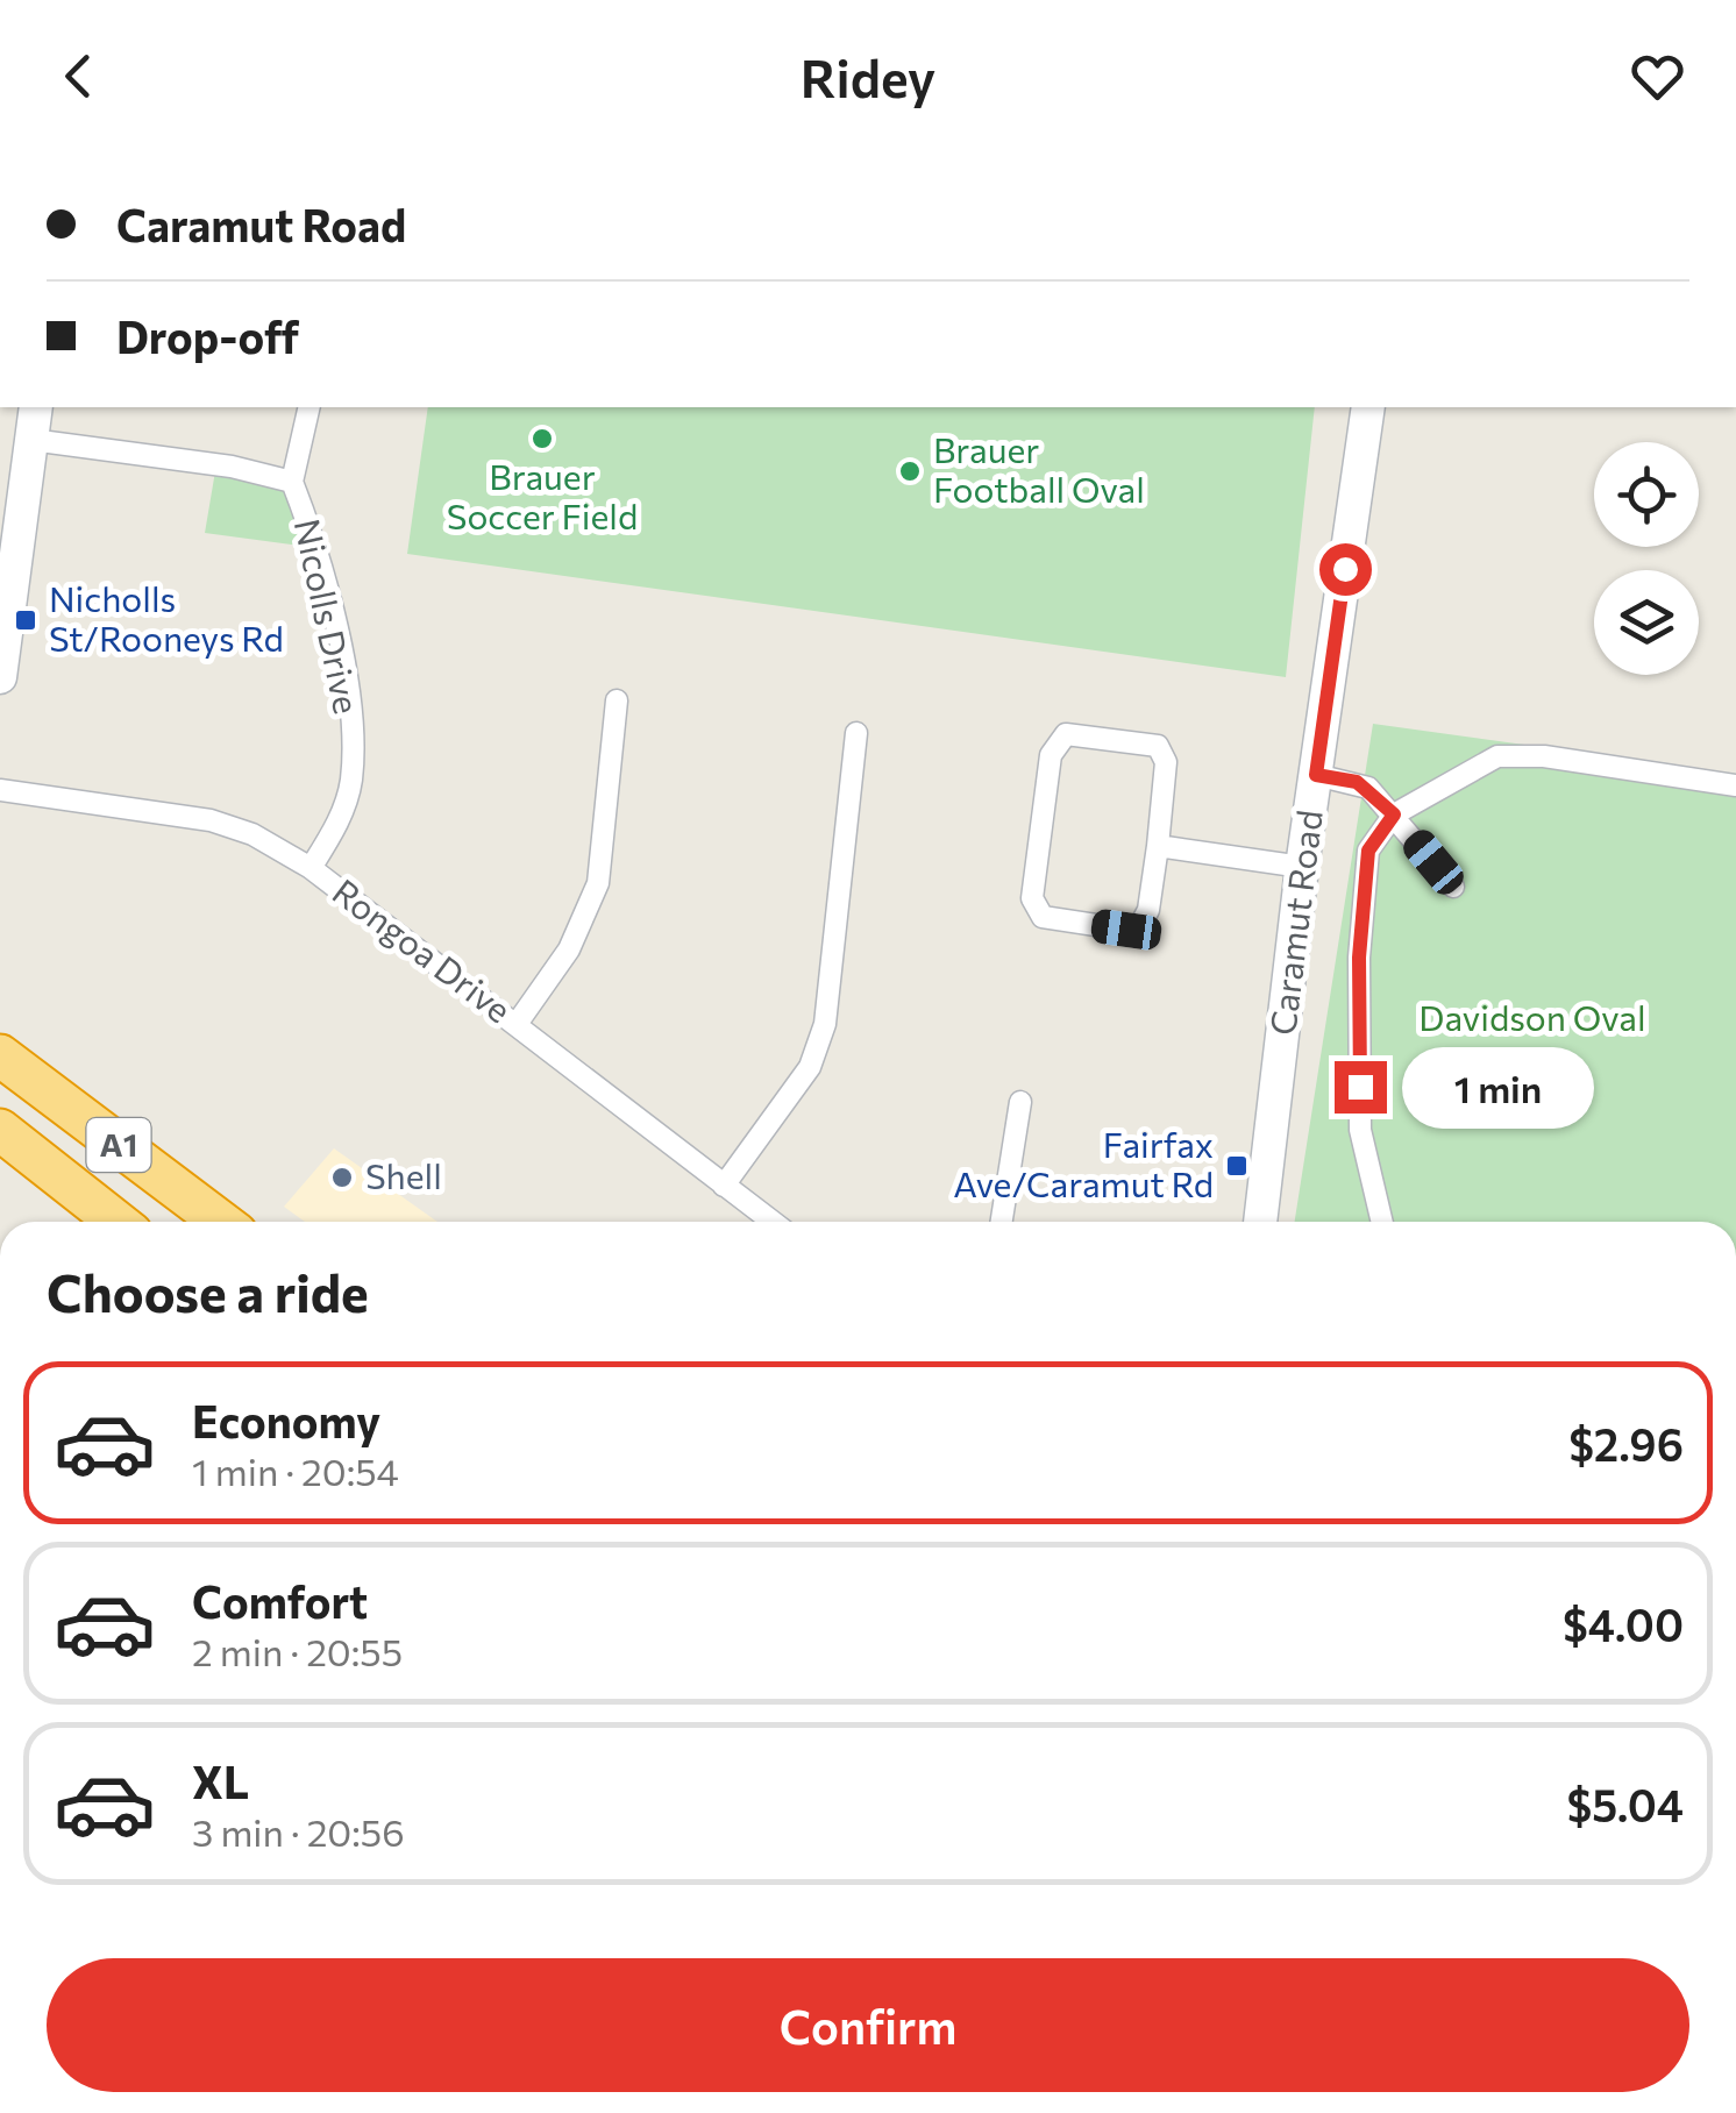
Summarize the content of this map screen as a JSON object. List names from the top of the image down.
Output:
{
  "streets": {
    "highway": ["A1"],
    "main road": ["Caramut Road"],
    "street": ["Nicolls Drive", "Rongoa Drive"]
  },
  "crossings": [
    ["Nicolls Drive", "Rongoa Drive"]
  ],
  "parks": ["Davidson Oval"],
  "places": {
    "other": ["Brauer Soccer Field", "Brauer Football Oval", "Shell"],
    "transit": ["Nicholls St/Rooneys Rd", "Fairfax Ave/Caramut Rd"]
  },
  "page": {
    "header": "Ridey",
    "banner": ["Caramut Road", "Drop-off"],
    "bubble": "1 min",
    "heading": "Choose a ride",
    "list": [
      {
        "name": "Economy",
        "note": "1 min · 20:54",
        "value": "$2.96"
      },
      {
        "name": "Comfort",
        "note": "2 min · 20:55",
        "value": "$4.00"
      },
      {
        "name": "XL",
        "note": "3 min · 20:56",
        "value": "$5.04"
      }
    ],
    "buttons": "Confirm"
  }
}
